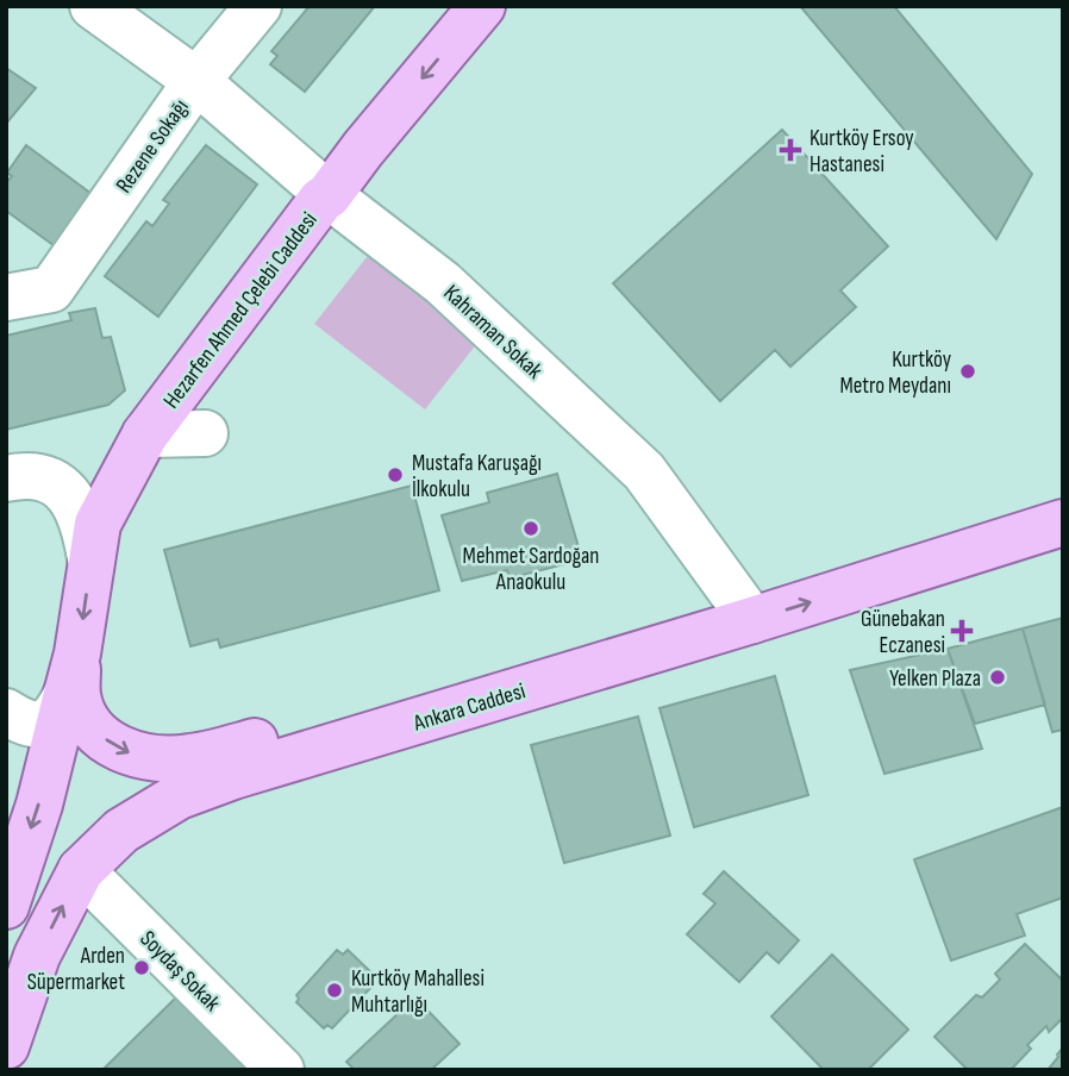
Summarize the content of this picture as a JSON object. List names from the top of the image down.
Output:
{
  "streets": {
    "main road": ["Hezarfen Ahmed Çelebi Caddesi", "Ankara Caddesi"],
    "street": ["Rezene Sokağı", "Kahraman Sokak", "Soydaş Sokak"]
  },
  "crossings": [
    ["Rezene Sokağı", "Kahraman Sokak"],
    ["Hezarfen Ahmed Çelebi Caddesi", "Kahraman Sokak"],
    ["Kahraman Sokak", "Ankara Caddesi"],
    ["Ankara Caddesi", "Soydaş Sokak"]
  ],
  "one_way": ["Hezarfen Ahmed Çelebi Caddesi", "Ankara Caddesi"],
  "places": {
    "health": ["Kurtköy Ersoy Hastanesi", "Günebakan Eczanesi"],
    "other": [
      "Kurtköy Metro Meydanı",
      "Mustafa Karuşağı İlkokulu",
      "Mehmet Sardoğan Anaokulu",
      "Yelken Plaza",
      "Arden Süpermarket",
      "Kurtköy Mahallesi Muhtarlığı"
    ]
  }
}
